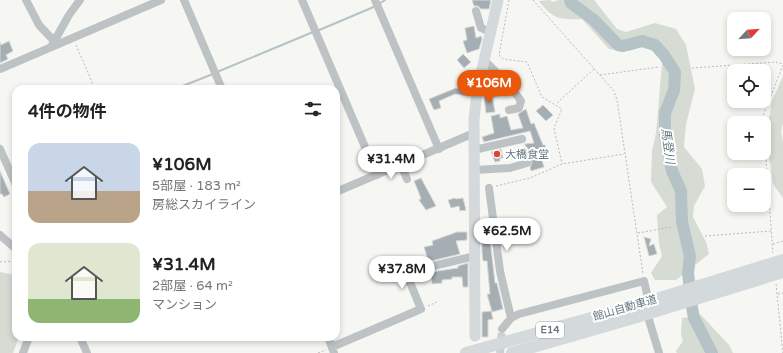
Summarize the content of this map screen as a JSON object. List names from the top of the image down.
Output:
{
  "streets": {
    "highway": ["館山自動車道", "E14"]
  },
  "water": ["馬登川"],
  "places": ["大橋食堂"],
  "north": "top right",
  "page": {
    "map_buttons": ["+", "−"],
    "price": [
      "¥106M",
      "¥31.4M",
      "¥62.5M",
      "¥37.8M"
    ],
    "heading": "4件の物件",
    "list": [
      {
        "name": "¥106M",
        "note": "5部屋 · 183 m² · 房総スカイライン"
      },
      {
        "name": "¥31.4M",
        "note": "2部屋 · 64 m² · マンション"
      }
    ]
  }
}
